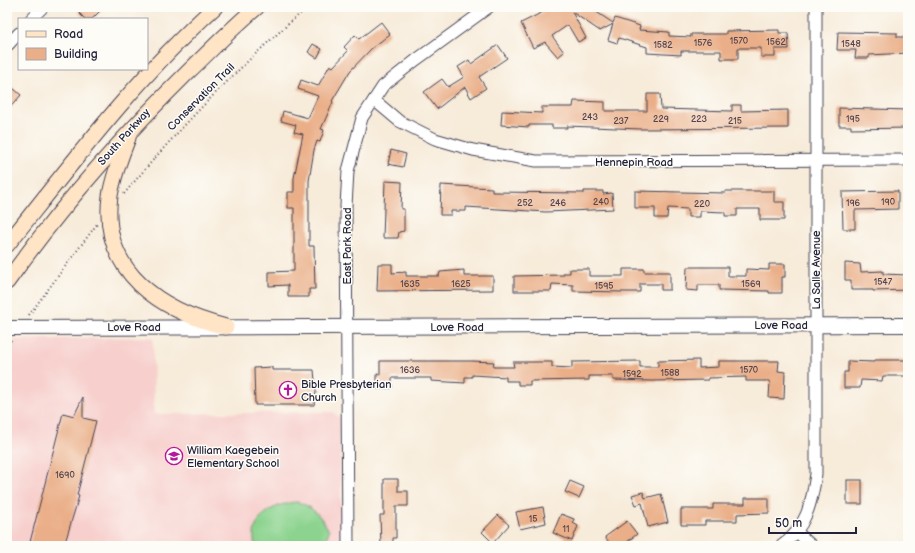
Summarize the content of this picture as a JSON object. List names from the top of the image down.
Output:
{
  "streets": {
    "main road": ["South Parkway"],
    "street": [
      "Hennepin Road",
      "East Park Road",
      "La Salle Avenue",
      "Love Road"
    ],
    "path": ["Conservation Trail"]
  },
  "crossings": [
    ["Hennepin Road", "East Park Road"],
    ["Hennepin Road", "La Salle Avenue"],
    ["East Park Road", "Love Road"],
    ["La Salle Avenue", "Love Road"]
  ],
  "places": {
    "church": ["Bible Presbyterian Church"],
    "school or university": ["William Kaegebein Elementary School"]
  },
  "house_numbers": [
    "1570",
    "1562",
    "1576",
    "1548",
    "1582",
    "243",
    "229",
    "223",
    "195",
    "237",
    "215",
    "240",
    "190",
    "252",
    "246",
    "196",
    "220",
    "1547",
    "1635",
    "1625",
    "1569",
    "1595",
    "1636",
    "1570",
    "1588",
    "1592",
    "1690",
    "15",
    "11"
  ],
  "legend": ["Road", "Building"],
  "scale_bar": "50 m"
}
